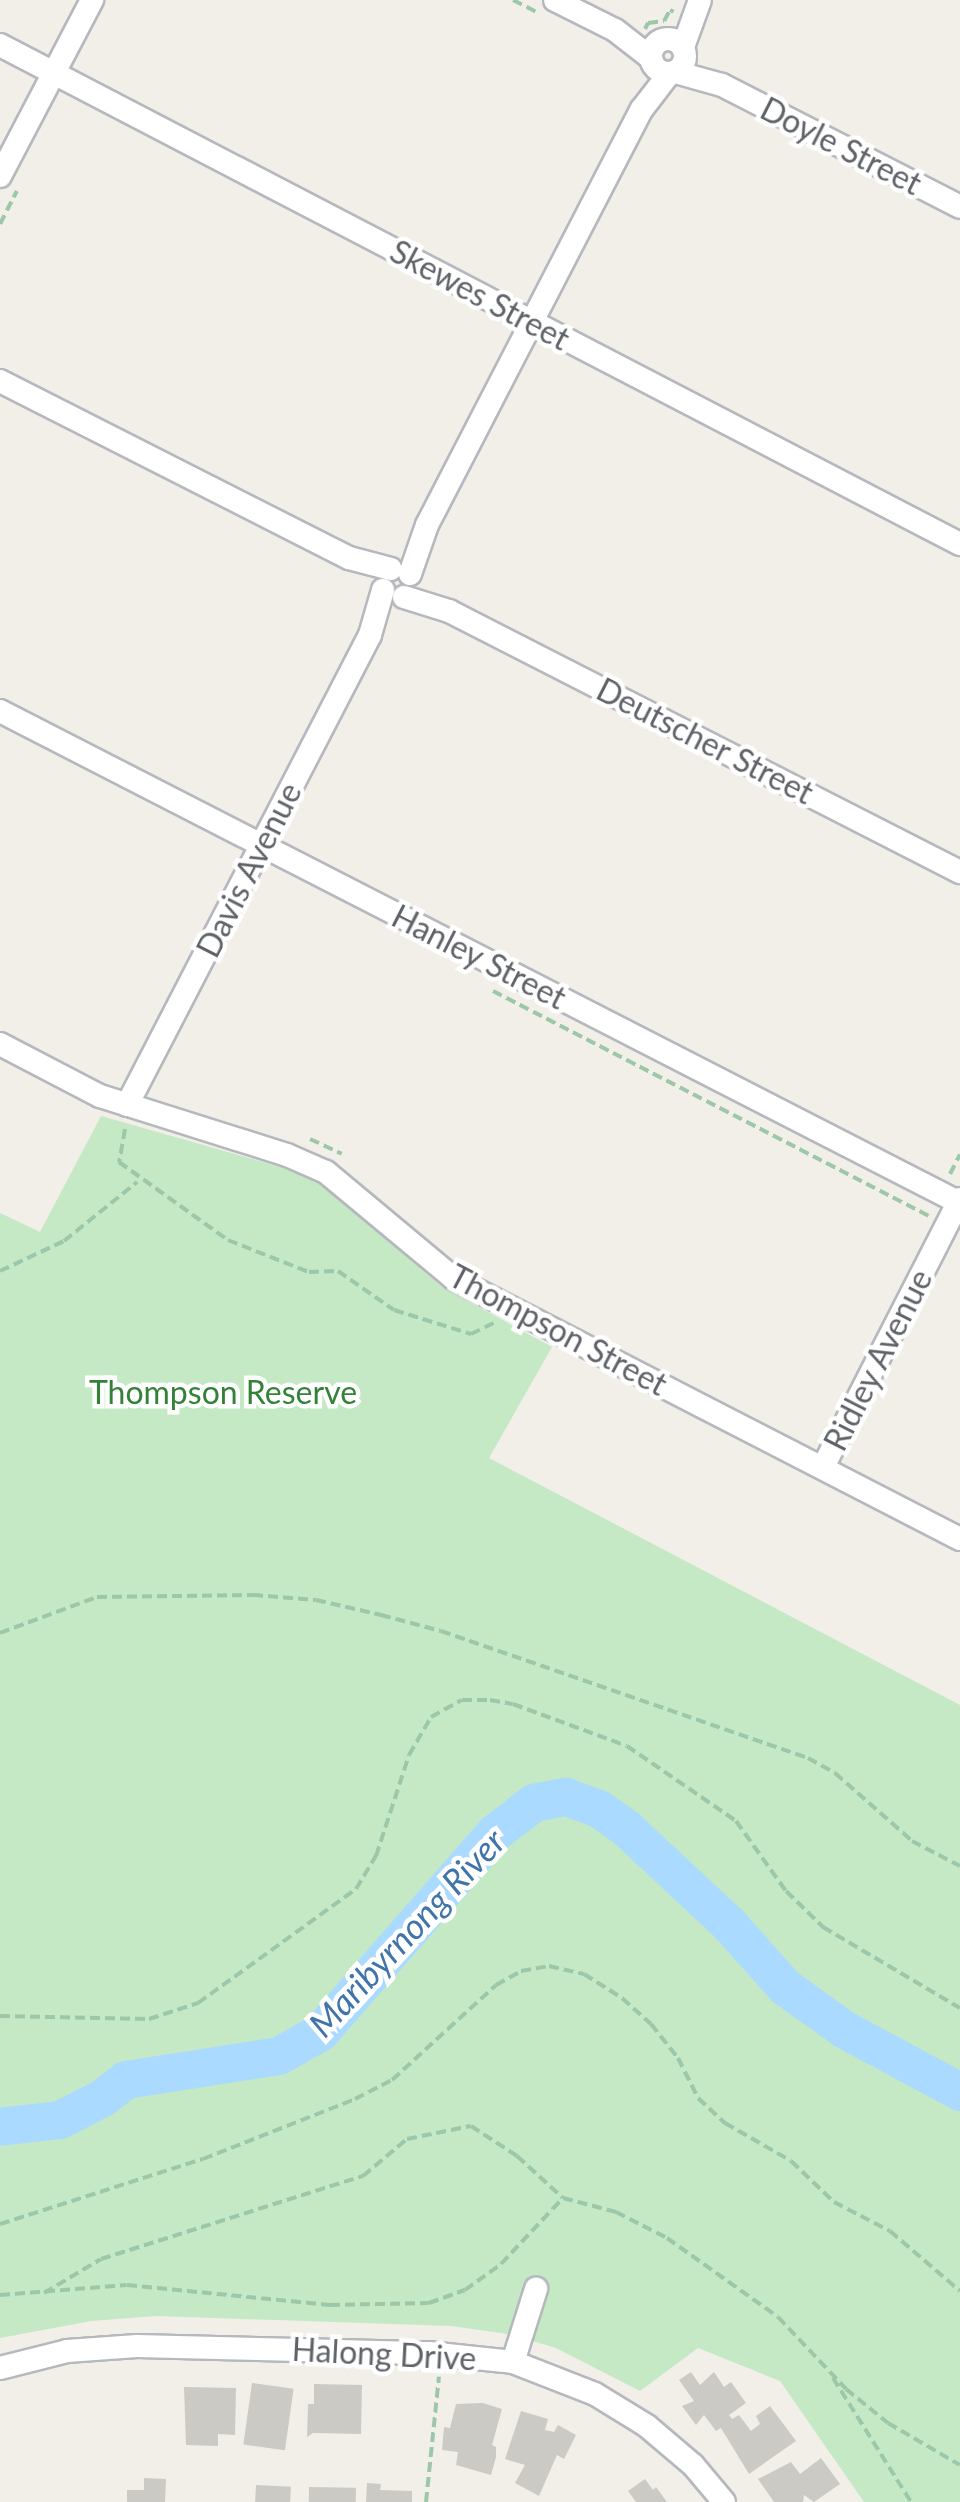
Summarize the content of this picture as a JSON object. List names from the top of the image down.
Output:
{
  "streets": {
    "street": [
      "Doyle Street",
      "Skewes Street",
      "Deutscher Street",
      "Davis Avenue",
      "Hanley Street",
      "Thompson Street",
      "Ridley Avenue",
      "Halong Drive"
    ]
  },
  "crossings": [
    ["Doyle Street", "Davis Avenue"],
    ["Skewes Street", "Davis Avenue"],
    ["Deutscher Street", "Davis Avenue"],
    ["Davis Avenue", "Hanley Street"],
    ["Davis Avenue", "Thompson Street"],
    ["Hanley Street", "Ridley Avenue"],
    ["Thompson Street", "Ridley Avenue"]
  ],
  "water": ["Maribyrnong River"],
  "parks": ["Thompson Reserve"]
}
